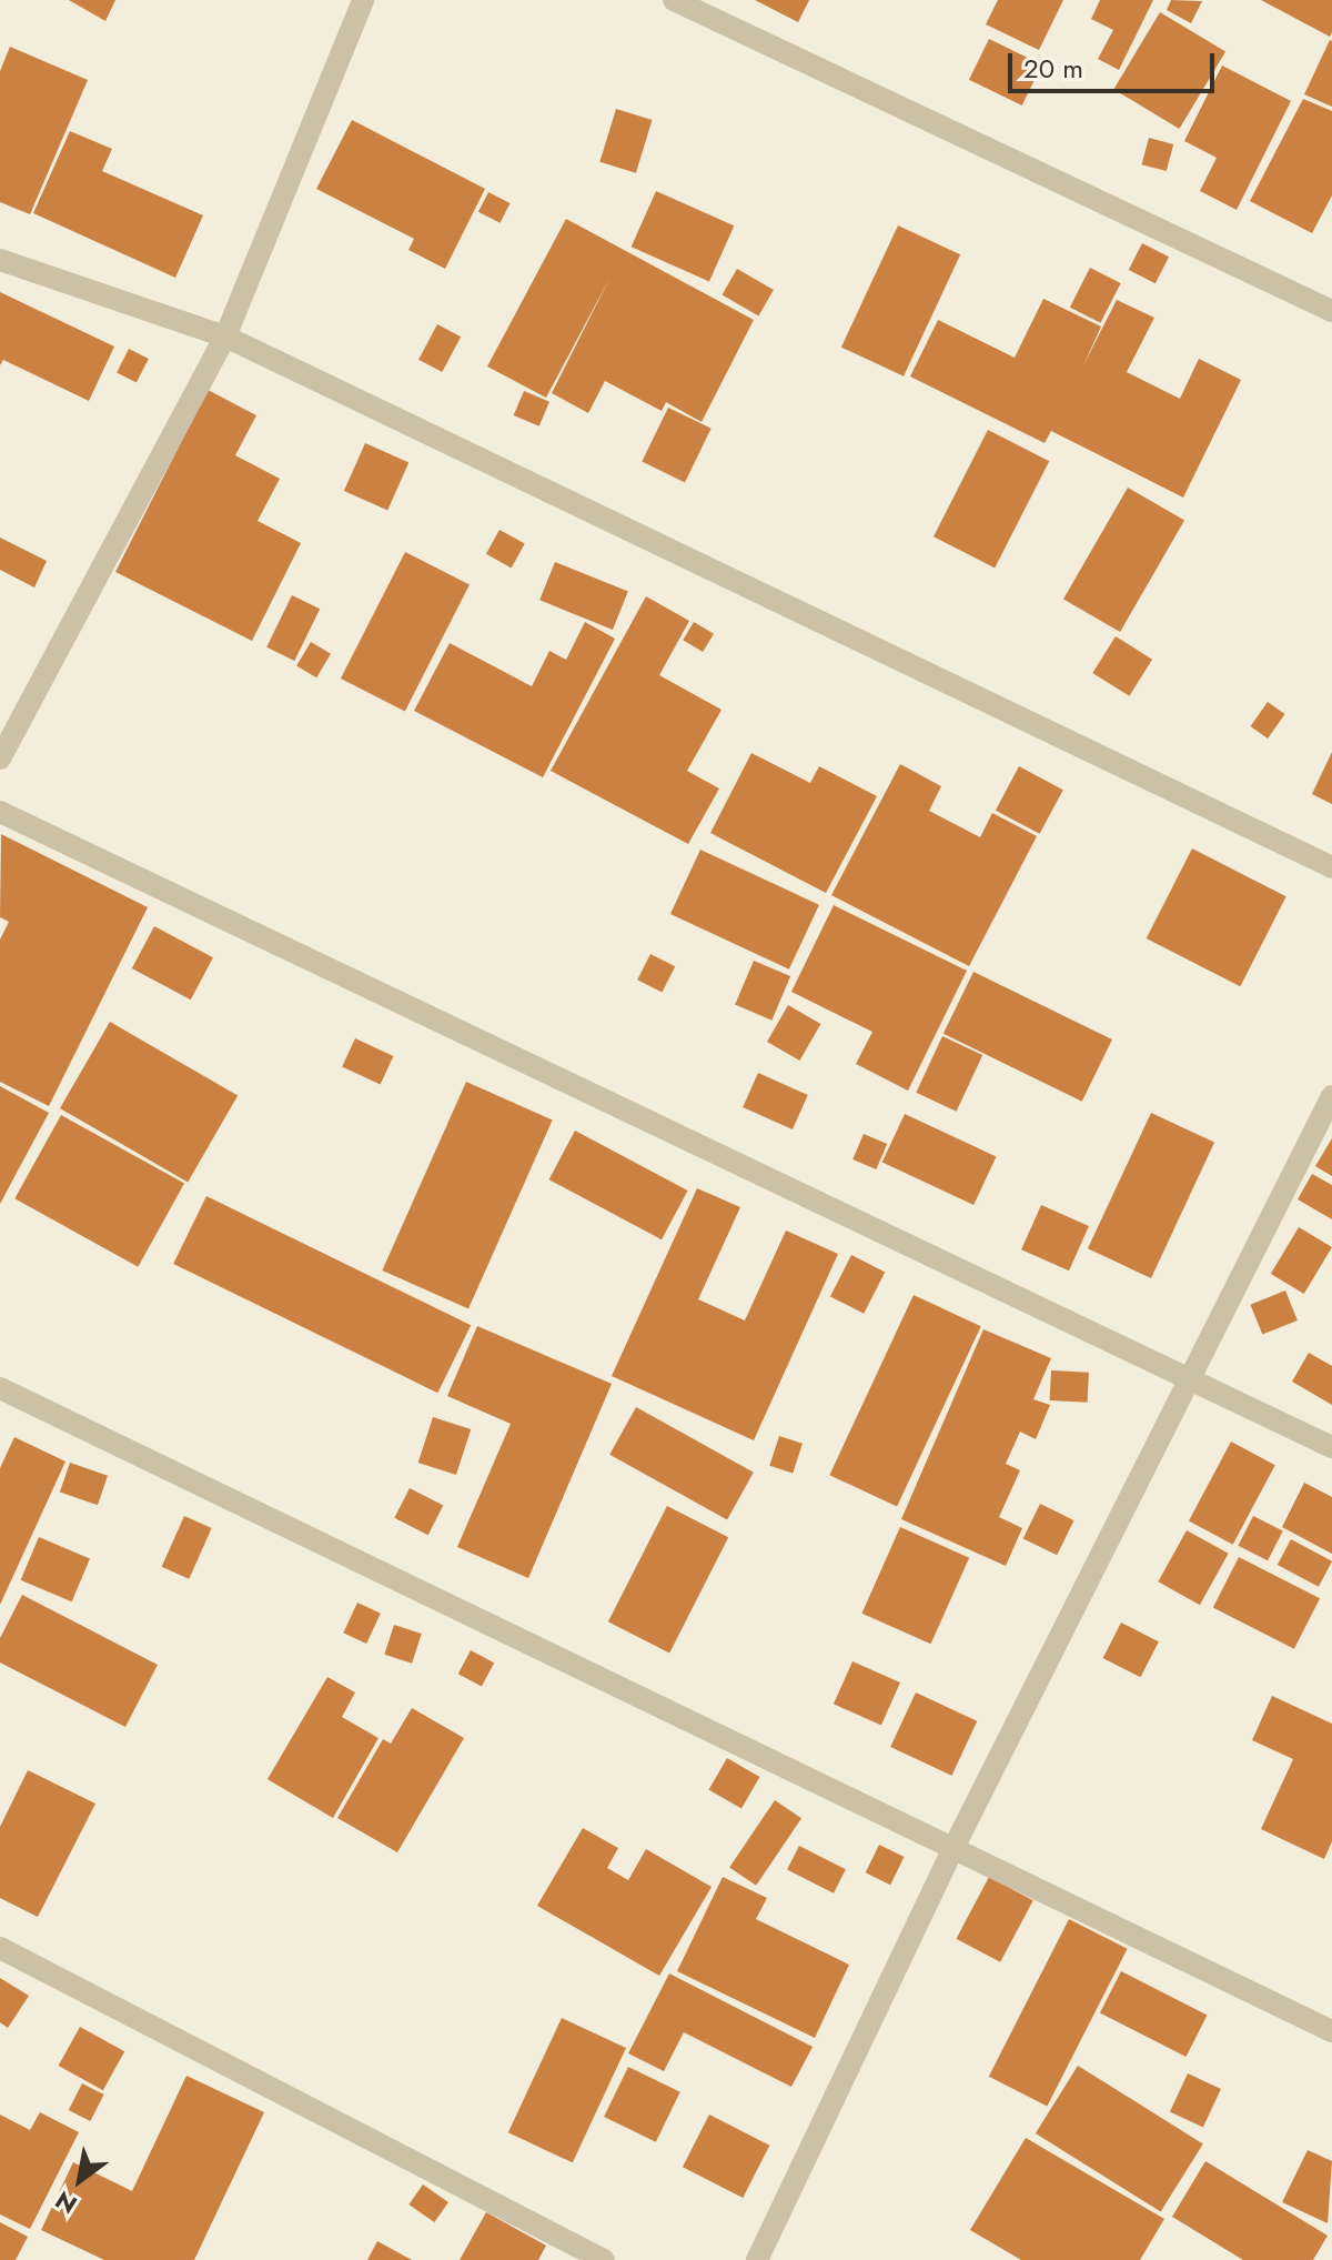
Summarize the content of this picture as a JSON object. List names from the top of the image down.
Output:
{
  "scale_bar": "20 m",
  "north": "bottom left"
}
